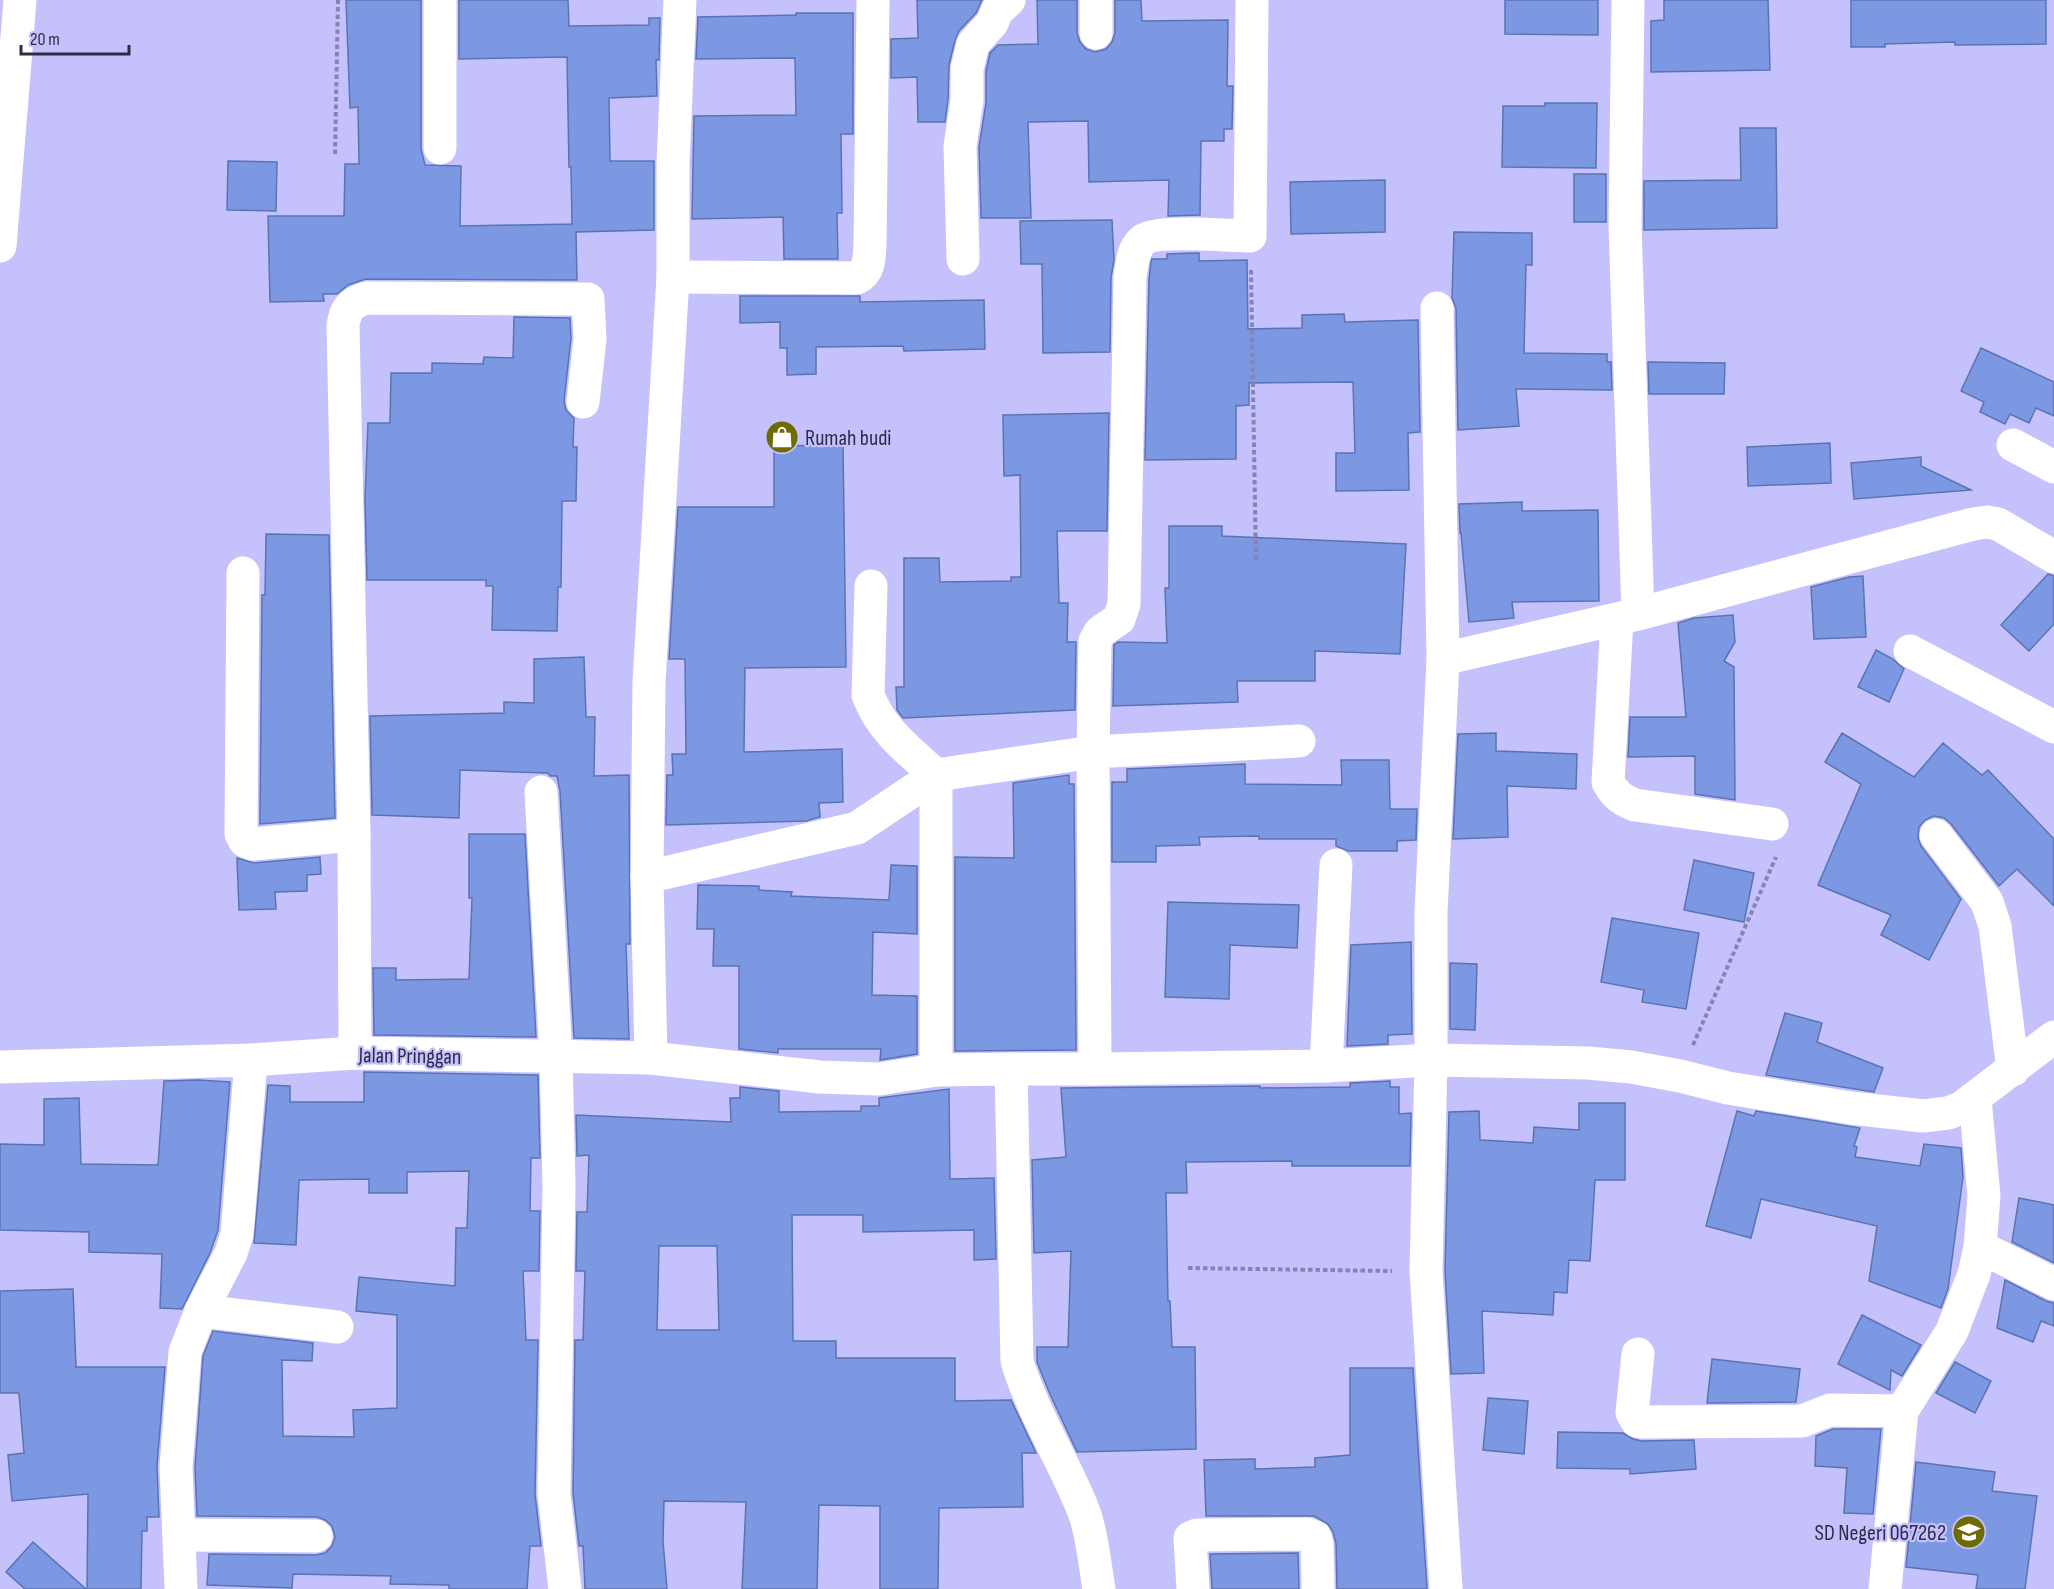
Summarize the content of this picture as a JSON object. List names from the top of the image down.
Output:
{
  "streets": {
    "street": ["Jalan Pringgan"]
  },
  "places": {
    "shop": ["Rumah budi"],
    "school or university": ["SD Negeri 067262"]
  },
  "scale_bar": "20 m"
}
